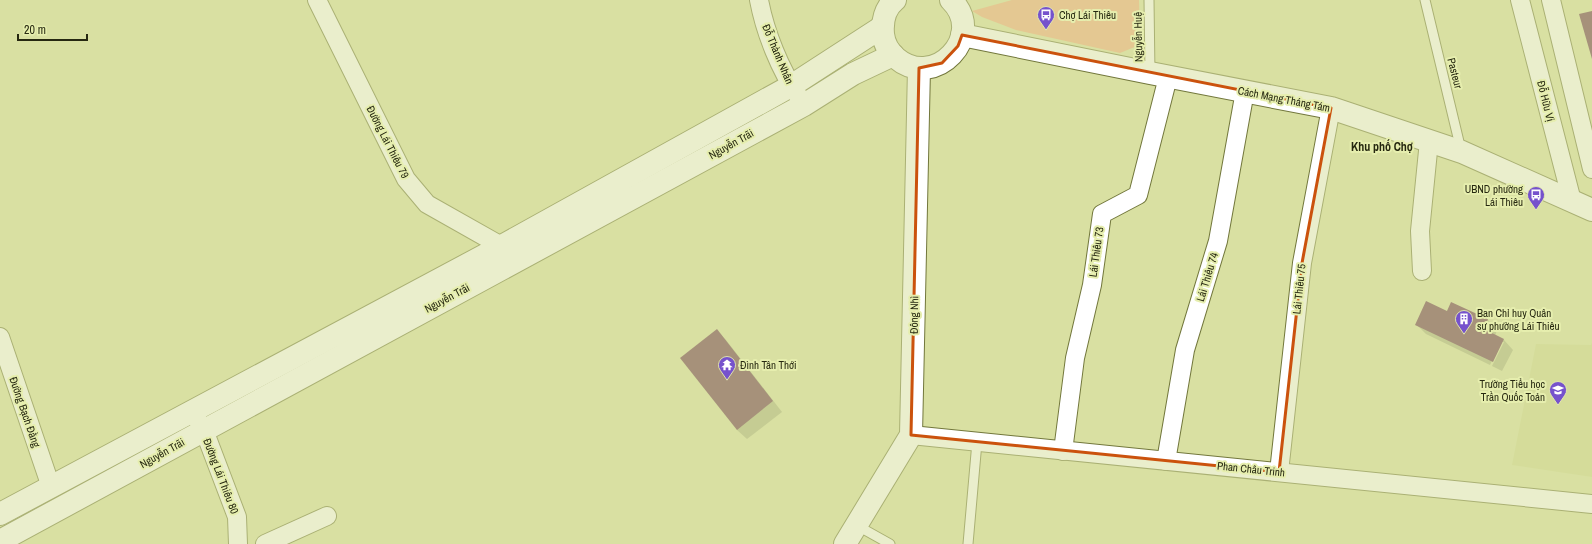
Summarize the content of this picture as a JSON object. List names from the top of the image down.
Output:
{
  "streets": {
    "main road": ["Cách Mạng Tháng Tám", "Nguyễn Trãi", "Đông Nhì"],
    "street": [
      "Đỗ Thành Nhân",
      "Đỗ Hữu Vị",
      "Đường Lái Thiêu 79",
      "Lái Thiêu 73",
      "Lái Thiêu 74",
      "Lái Thiêu 75",
      "Đường Bạch Đằng",
      "Phan Châu Trinh",
      "Đường Lái Thiêu 80"
    ],
    "lane": ["Nguyễn Huệ", "Pasteur"]
  },
  "crossings": [
    ["Nguyễn Huệ", "Cách Mạng Tháng Tám"],
    ["Nguyễn Huệ", "Lái Thiêu 73"],
    ["Đỗ Thành Nhân", "Nguyễn Trãi"],
    ["Pasteur", "Cách Mạng Tháng Tám"],
    ["Cách Mạng Tháng Tám", "Đỗ Hữu Vị"],
    ["Cách Mạng Tháng Tám", "Lái Thiêu 73"],
    ["Cách Mạng Tháng Tám", "Lái Thiêu 74"],
    ["Cách Mạng Tháng Tám", "Lái Thiêu 75"],
    ["Đường Lái Thiêu 79", "Nguyễn Trãi"],
    ["Nguyễn Trãi", "Đường Bạch Đằng"],
    ["Nguyễn Trãi", "Đường Lái Thiêu 80"],
    ["Lái Thiêu 73", "Phan Châu Trinh"],
    ["Lái Thiêu 74", "Phan Châu Trinh"],
    ["Lái Thiêu 75", "Phan Châu Trinh"],
    ["Đông Nhì", "Phan Châu Trinh"]
  ],
  "districts": ["Khu phố Chợ"],
  "places": {
    "bus stop": ["Chợ Lái Thiêu", "UBND phường Lái Thiêu"],
    "building": ["Ban Chỉ huy Quân sự phường Lái Thiêu"],
    "temple": ["Đình Tân Thới"],
    "school or university": ["Trường Tiểu học Trần Quốc Toản"]
  },
  "scale_bar": "20 m"
}
